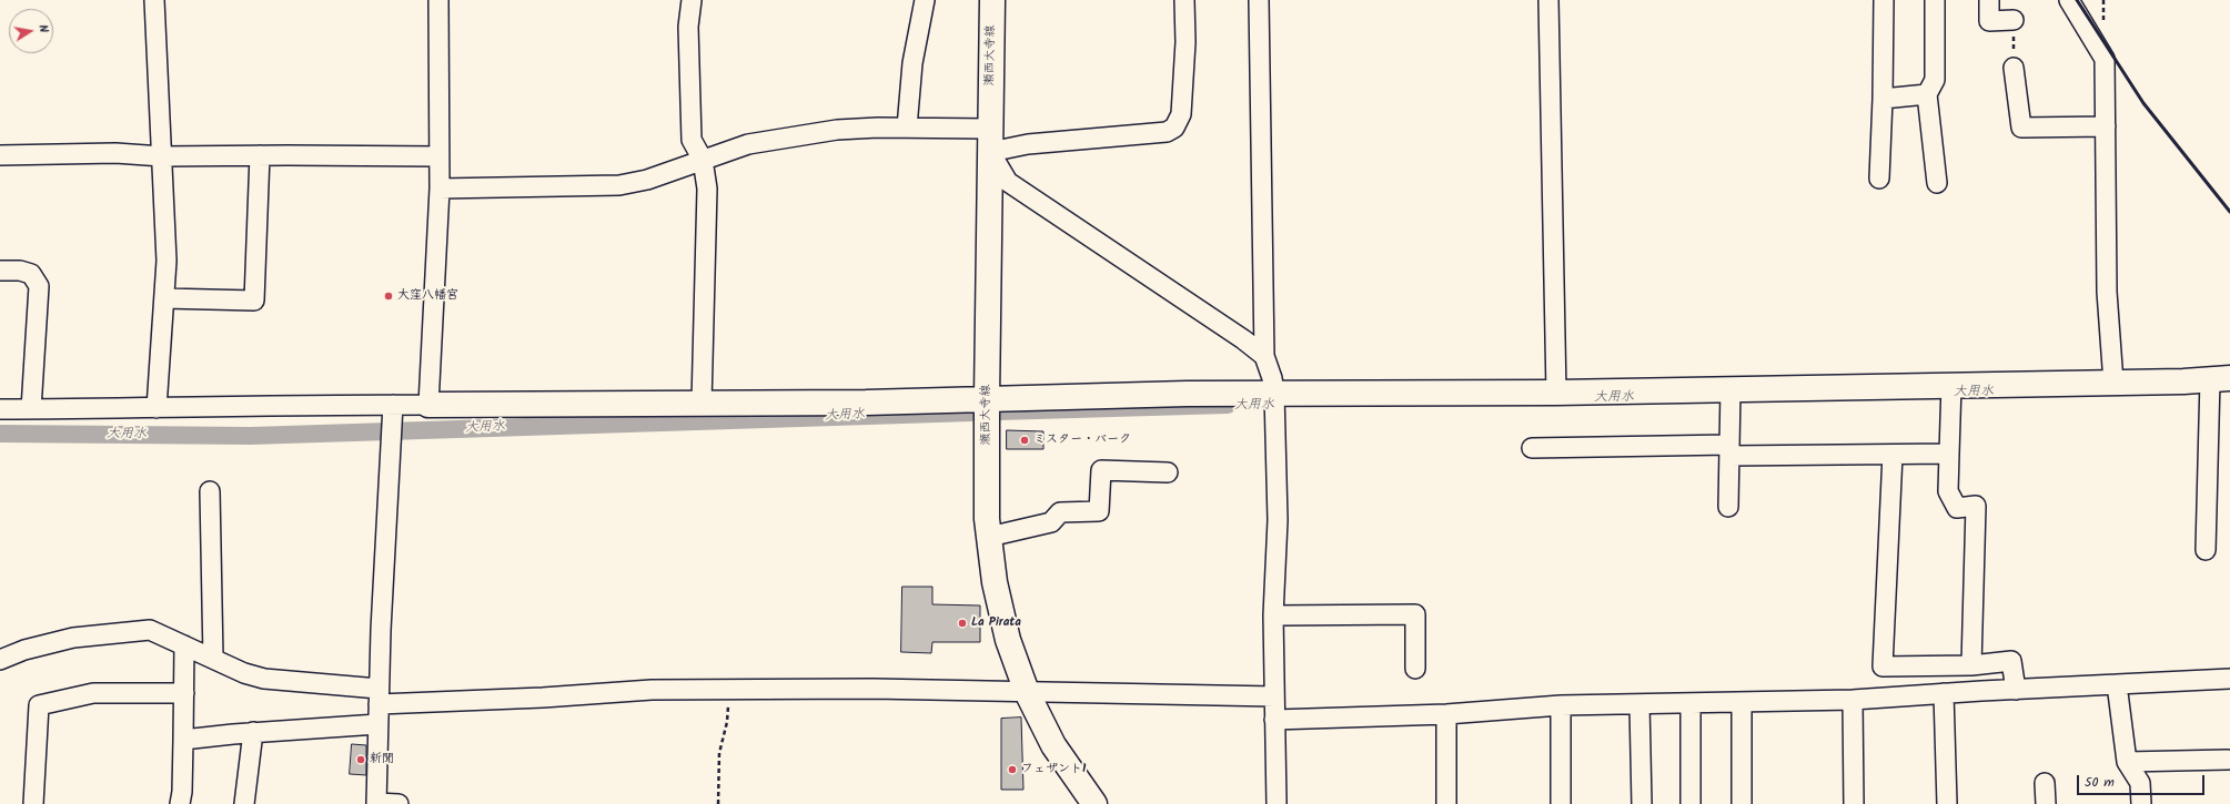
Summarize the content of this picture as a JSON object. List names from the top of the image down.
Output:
{
  "streets": {
    "street": ["瀬西大寺線"]
  },
  "water": ["大用水"],
  "places": [
    "大窪八幡宮",
    "ミスター・バーク",
    "La Pirata",
    "新聞",
    "フェザント1"
  ],
  "scale_bar": "50 m",
  "north": "right"
}
